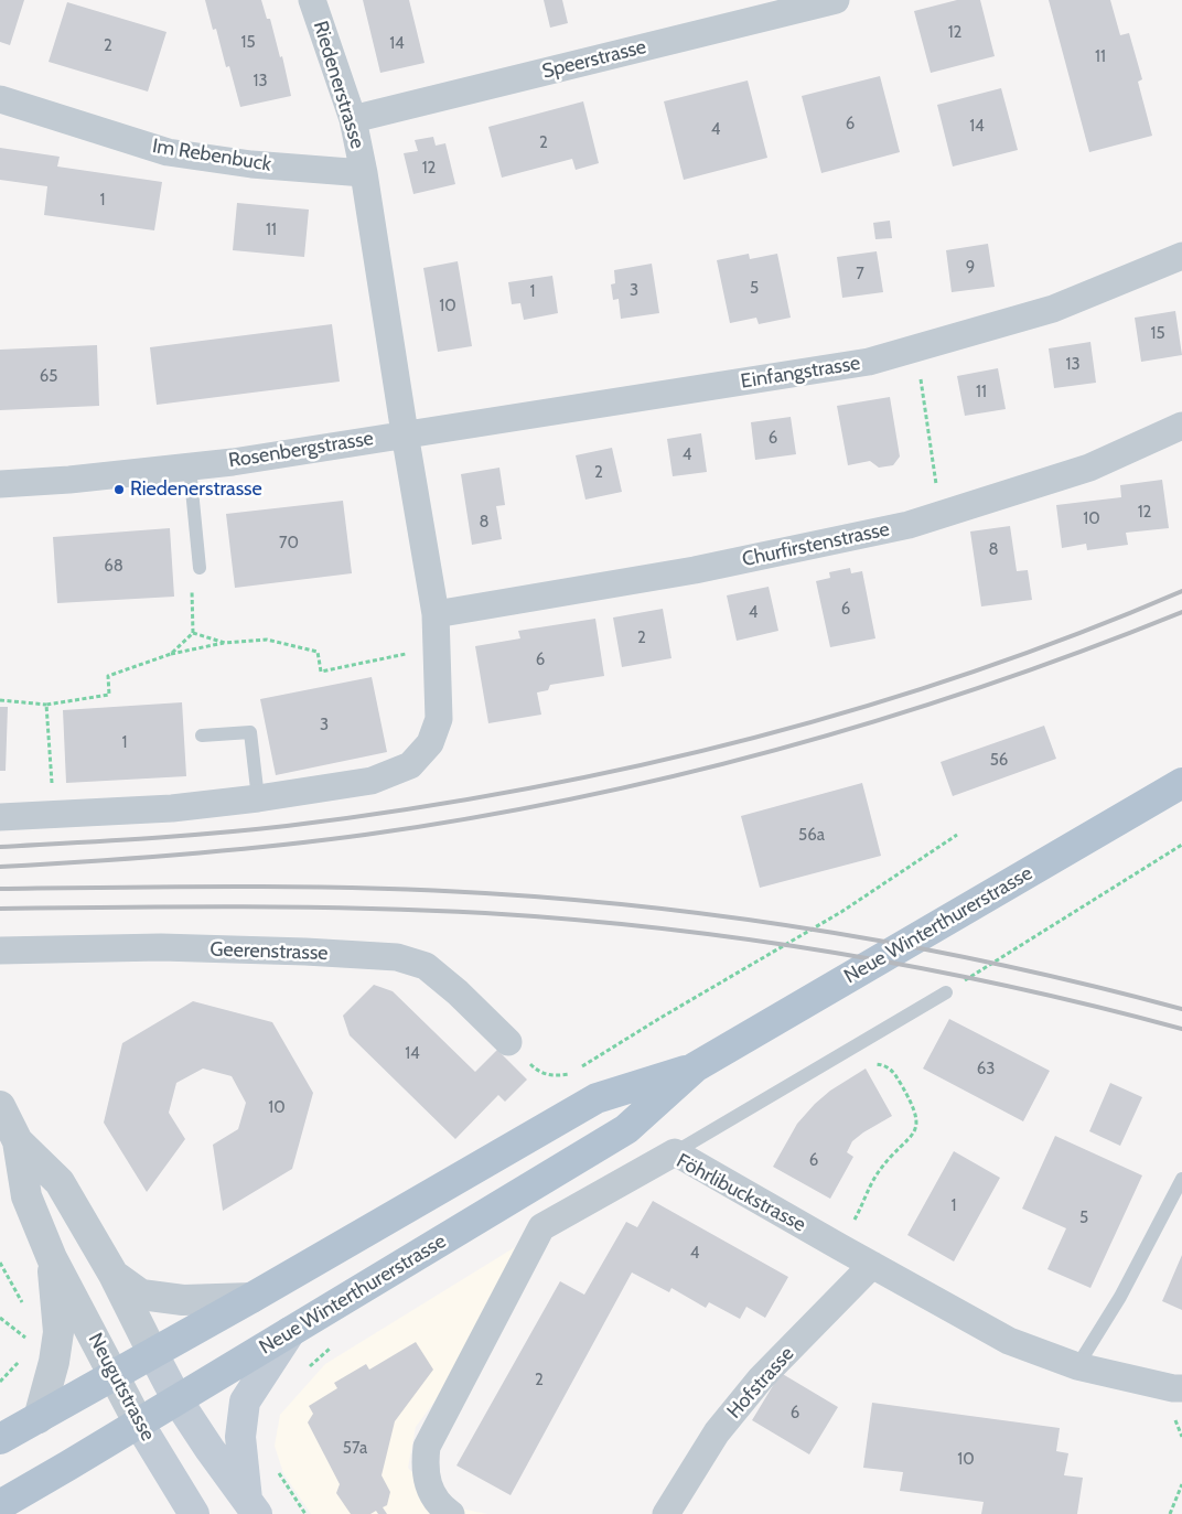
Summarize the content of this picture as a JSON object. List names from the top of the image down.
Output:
{
  "streets": {
    "main road": ["Neue Winterthurerstrasse", "Neugutstrasse"],
    "street": [
      "Speerstrasse",
      "Riedenerstrasse",
      "Im Rebenbuck",
      "Einfangstrasse",
      "Rosenbergstrasse",
      "Churfirstenstrasse",
      "Geerenstrasse",
      "Föhrlibuckstrasse",
      "Hofstrasse"
    ]
  },
  "crossings": [
    ["Speerstrasse", "Riedenerstrasse"],
    ["Riedenerstrasse", "Im Rebenbuck"],
    ["Riedenerstrasse", "Einfangstrasse"],
    ["Riedenerstrasse", "Rosenbergstrasse"],
    ["Riedenerstrasse", "Churfirstenstrasse"],
    ["Einfangstrasse", "Rosenbergstrasse"],
    ["Neue Winterthurerstrasse", "Neugutstrasse"],
    ["Föhrlibuckstrasse", "Hofstrasse"]
  ],
  "places": ["Riedenerstrasse"],
  "house_numbers": [
    "12",
    "15",
    "14",
    "2",
    "11",
    "13",
    "6",
    "14",
    "4",
    "2",
    "12",
    "1",
    "11",
    "9",
    "7",
    "5",
    "3",
    "1",
    "10",
    "15",
    "13",
    "65",
    "11",
    "6",
    "4",
    "2",
    "12",
    "10",
    "8",
    "70",
    "8",
    "68",
    "6",
    "4",
    "2",
    "6",
    "3",
    "1",
    "56",
    "56a",
    "14",
    "63",
    "10",
    "6",
    "1",
    "5",
    "4",
    "2",
    "6",
    "57a",
    "10"
  ]
}
